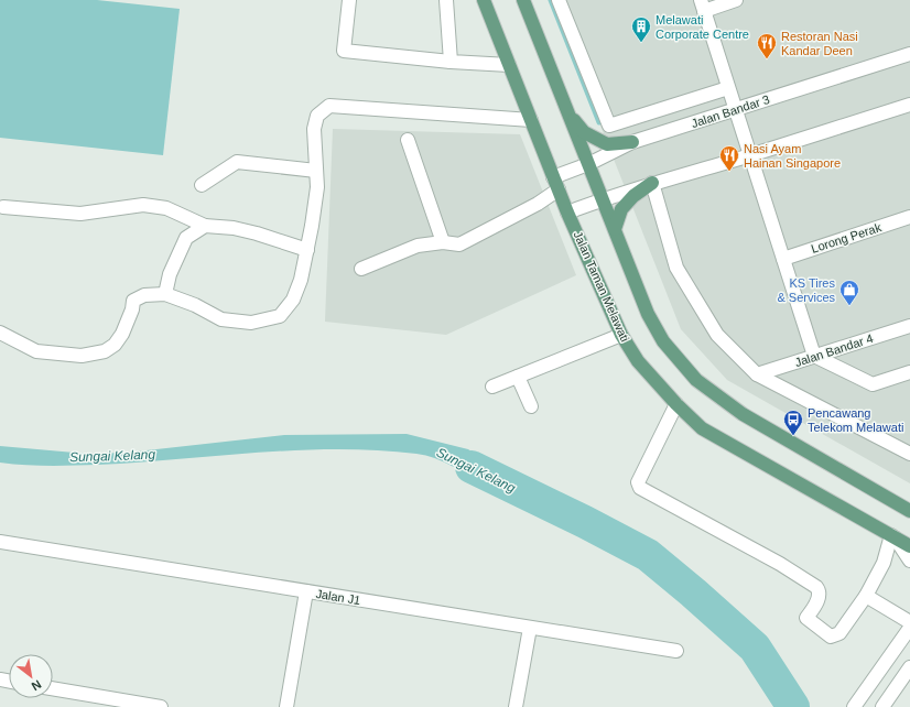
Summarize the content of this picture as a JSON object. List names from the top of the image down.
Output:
{
  "streets": {
    "main road": ["Jalan Taman Melawati"],
    "street": [
      "Jalan Bandar 3",
      "Lorong Perak",
      "Jalan Bandar 4",
      "Jalan J1"
    ]
  },
  "crossings": [
    ["Jalan Bandar 3", "Jalan Taman Melawati"]
  ],
  "water": ["Sungai Kelang"],
  "places": {
    "building": ["Melawati Corporate Centre"],
    "restaurant": ["Restoran Nasi Kandar Deen", "Nasi Ayam Hainan Singapore"],
    "shop": ["KS Tires & Services"],
    "bus stop": ["Pencawang Telekom Melawati"]
  },
  "north": "bottom right"
}
